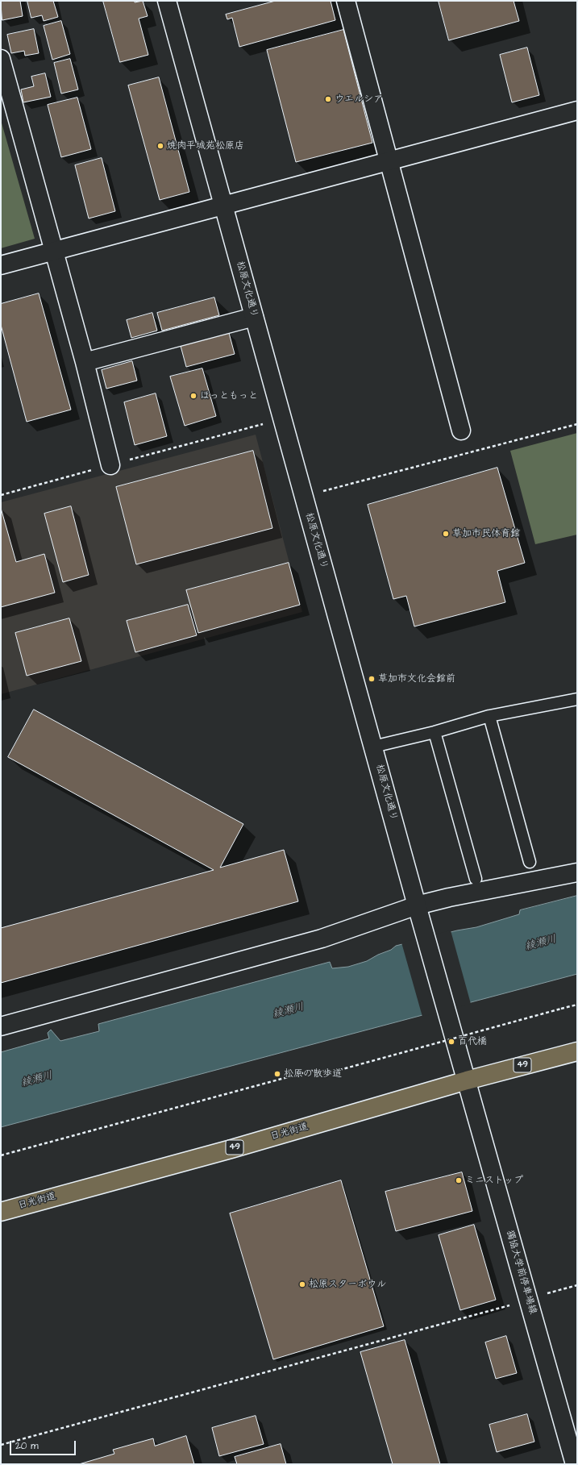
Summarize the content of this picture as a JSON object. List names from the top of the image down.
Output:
{
  "streets": {
    "main road": ["49", "日光街道"],
    "street": ["松原文化通り", "獨協大学前停車場線"]
  },
  "crossings": [
    ["松原文化通り", "日光街道"],
    ["松原文化通り", "獨協大学前停車場線"],
    ["日光街道", "獨協大学前停車場線"]
  ],
  "water": ["綾瀬川"],
  "places": [
    "ウエルシア",
    "焼肉平城苑松原店",
    "ほっともっと",
    "草加市民体育館",
    "草加市文化会館前",
    "百代橋",
    "松原の散歩道",
    "ミニストップ",
    "松原スターボウル"
  ],
  "scale_bar": "20 m"
}
